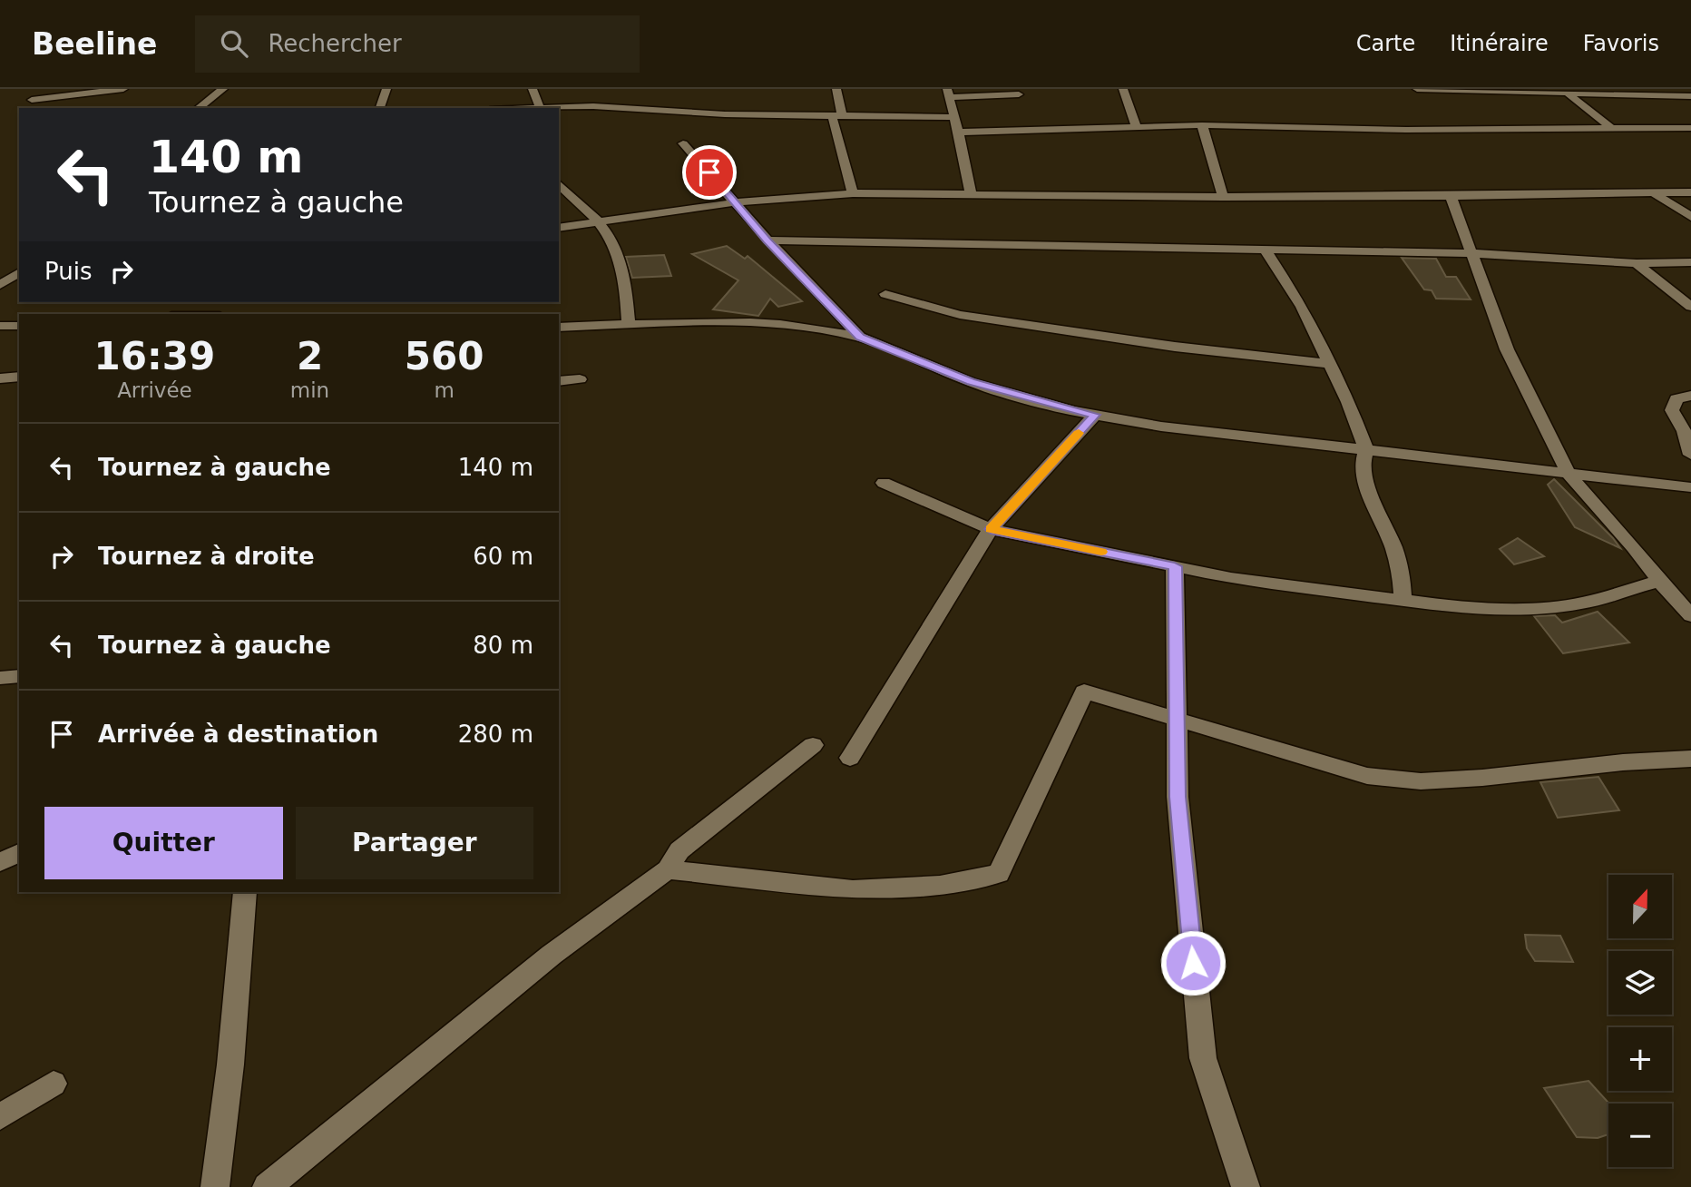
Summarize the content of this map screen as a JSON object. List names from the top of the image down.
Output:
{
  "north": "top",
  "page": {
    "header": "Beeline",
    "search": "Rechercher",
    "nav": ["Carte", "Itinéraire", "Favoris"],
    "turn": ["140 m", "Tournez à gauche"],
    "then": "Puis",
    "eta": [
      "16:39",
      "Arrivée",
      "2",
      "min",
      "560",
      "m"
    ],
    "list": [
      {
        "name": "Tournez à gauche",
        "value": "140 m"
      },
      {
        "name": "Tournez à droite",
        "value": "60 m"
      },
      {
        "name": "Tournez à gauche",
        "value": "80 m"
      },
      {
        "name": "Arrivée à destination",
        "value": "280 m"
      }
    ],
    "buttons": ["Quitter", "Partager"],
    "map_buttons": ["+", "−"]
  }
}
